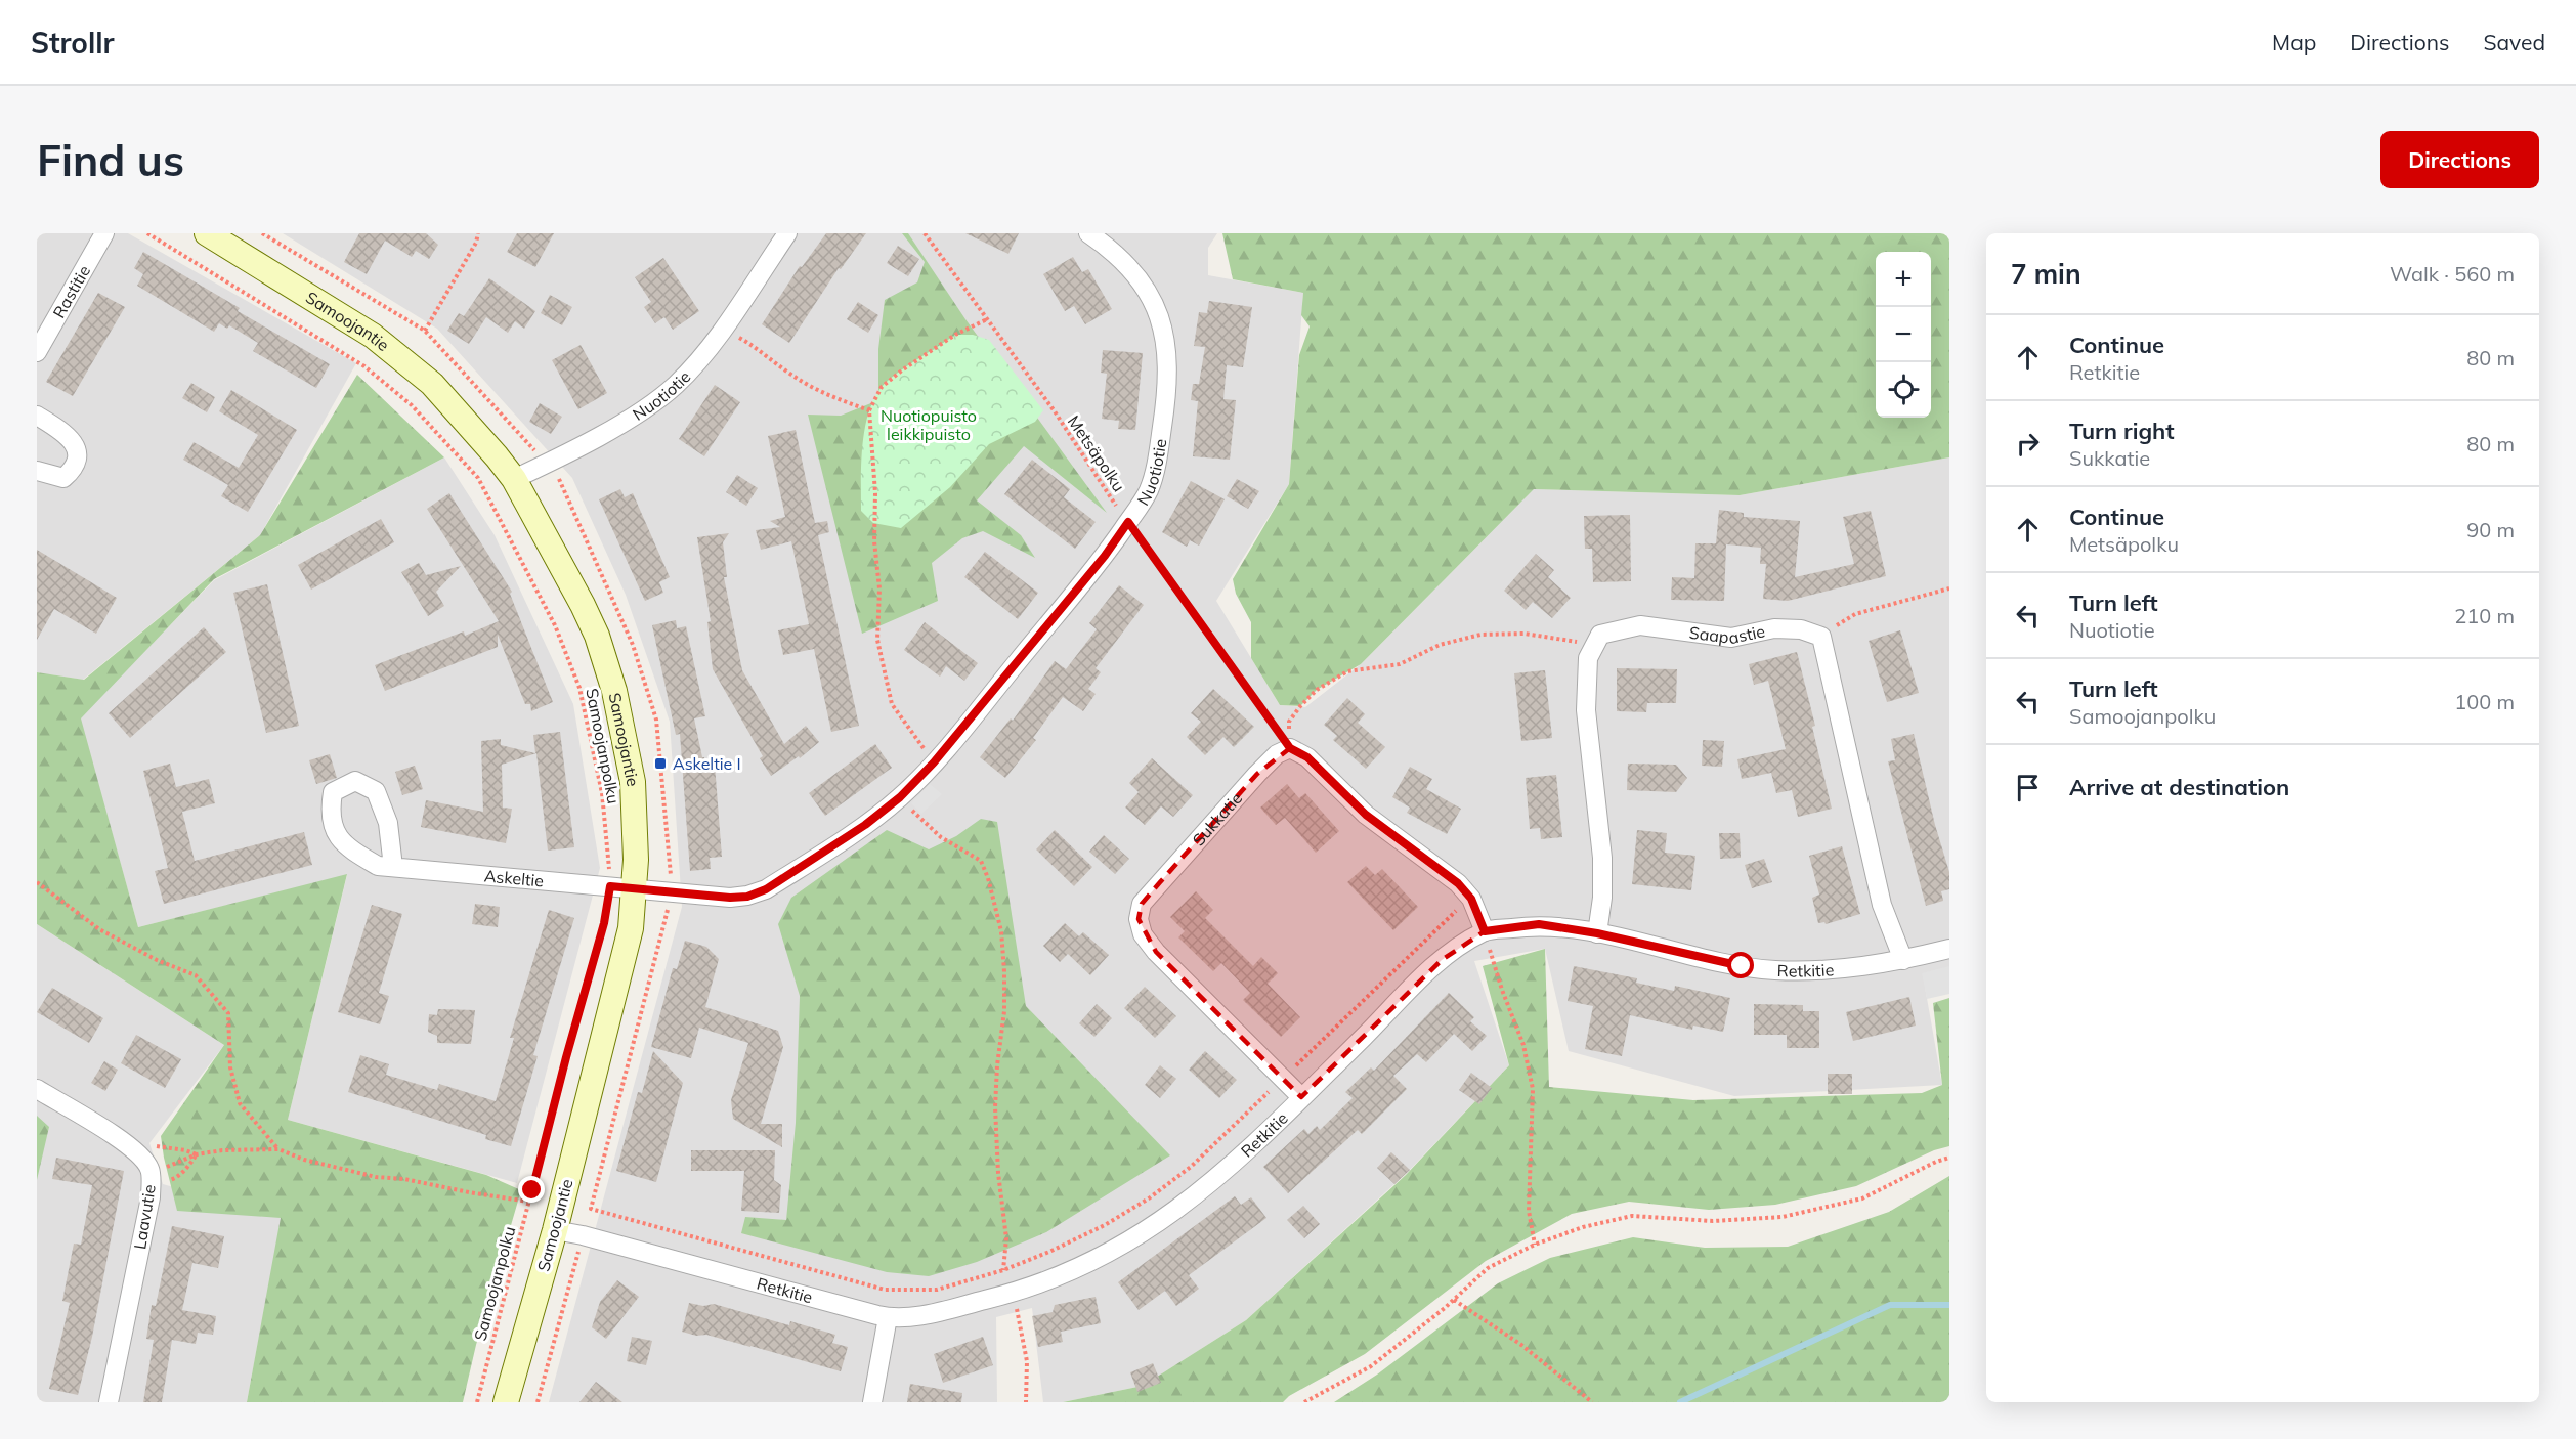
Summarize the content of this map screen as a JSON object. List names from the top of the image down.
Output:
{
  "streets": {
    "street": [
      "Rastitie",
      "Samoojantie",
      "Nuotiotie",
      "Saapastie",
      "Sukkatie",
      "Askeltie",
      "Retkitie",
      "Laavutie"
    ],
    "path": ["Metsäpolku", "Samoojanpolku"]
  },
  "crossings": [
    ["Samoojantie", "Nuotiotie"],
    ["Samoojantie", "Askeltie"],
    ["Samoojantie", "Retkitie"],
    ["Nuotiotie", "Metsäpolku"],
    ["Nuotiotie", "Askeltie"],
    ["Metsäpolku", "Sukkatie"],
    ["Samoojanpolku", "Askeltie"],
    ["Sukkatie", "Retkitie"]
  ],
  "parks": ["Nuotiopuisto leikkipuisto"],
  "places": {
    "transit": ["Askeltie I"]
  },
  "page": {
    "header": "Strollr",
    "nav": ["Map", "Directions", "Saved"],
    "buttons": "Directions",
    "title": "Find us",
    "heading": ["7 min", "Walk · 560 m"],
    "map_buttons": ["+", "−"],
    "list": [
      ["Continue", "Retkitie", "80 m"],
      ["Turn right", "Sukkatie", "80 m"],
      ["Continue", "Metsäpolku", "90 m"],
      ["Turn left", "Nuotiotie", "210 m"],
      ["Turn left", "Samoojanpolku", "100 m"],
      "Arrive at destination"
    ]
  }
}
